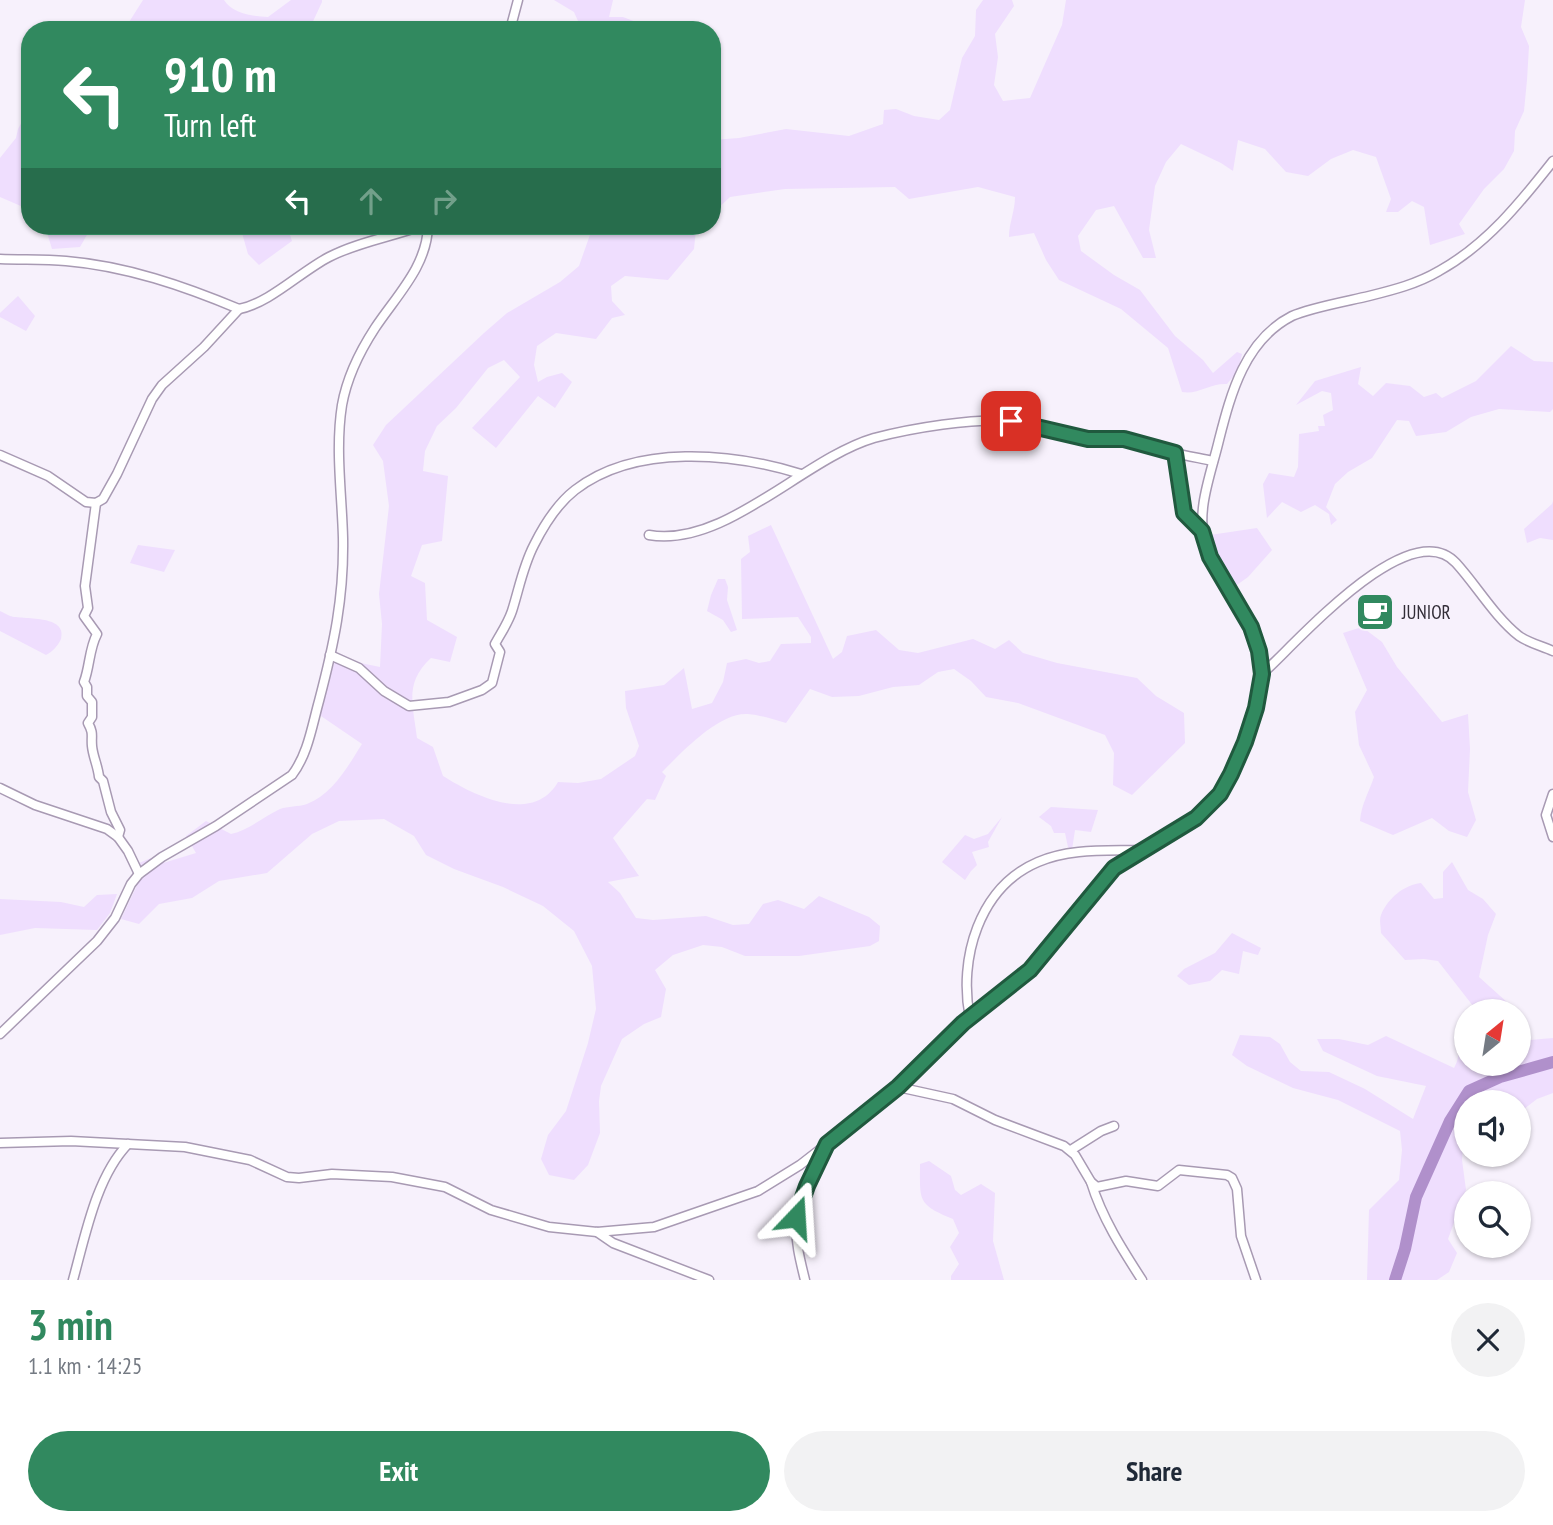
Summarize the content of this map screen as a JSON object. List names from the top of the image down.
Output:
{
  "places": {
    "cafe": ["JUNIOR"]
  },
  "north": "top right",
  "page": {
    "turn": ["910 m", "Turn left"],
    "heading": ["3 min", "1.1 km · 14:25"],
    "buttons": ["Exit", "Share"]
  }
}
